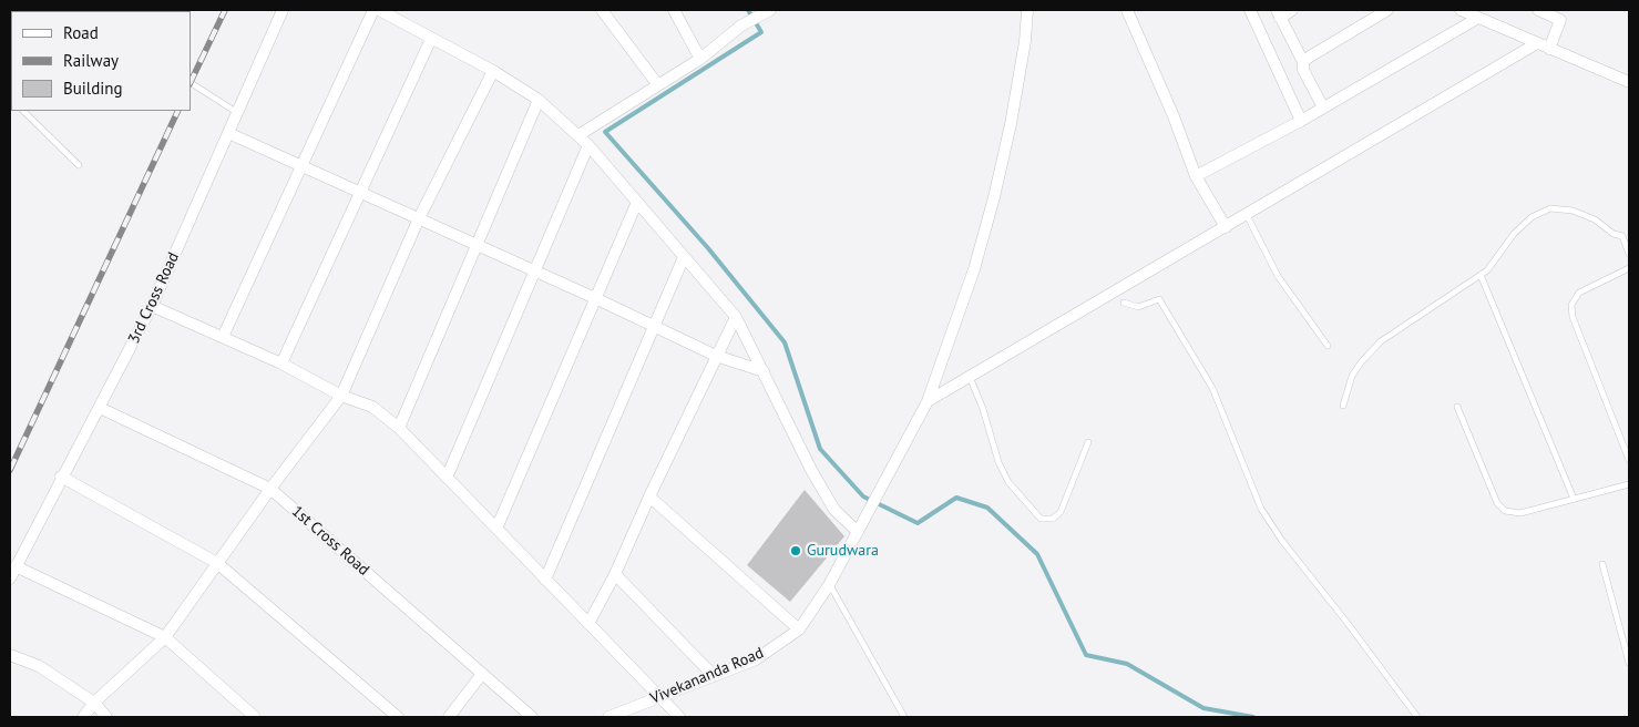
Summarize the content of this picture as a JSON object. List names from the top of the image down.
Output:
{
  "streets": {
    "street": ["3rd Cross Road", "1st Cross Road", "Vivekananda Road"]
  },
  "crossings": [
    ["3rd Cross Road", "1st Cross Road"]
  ],
  "places": ["Gurudwara"],
  "legend": ["Road", "Railway", "Building"]
}
